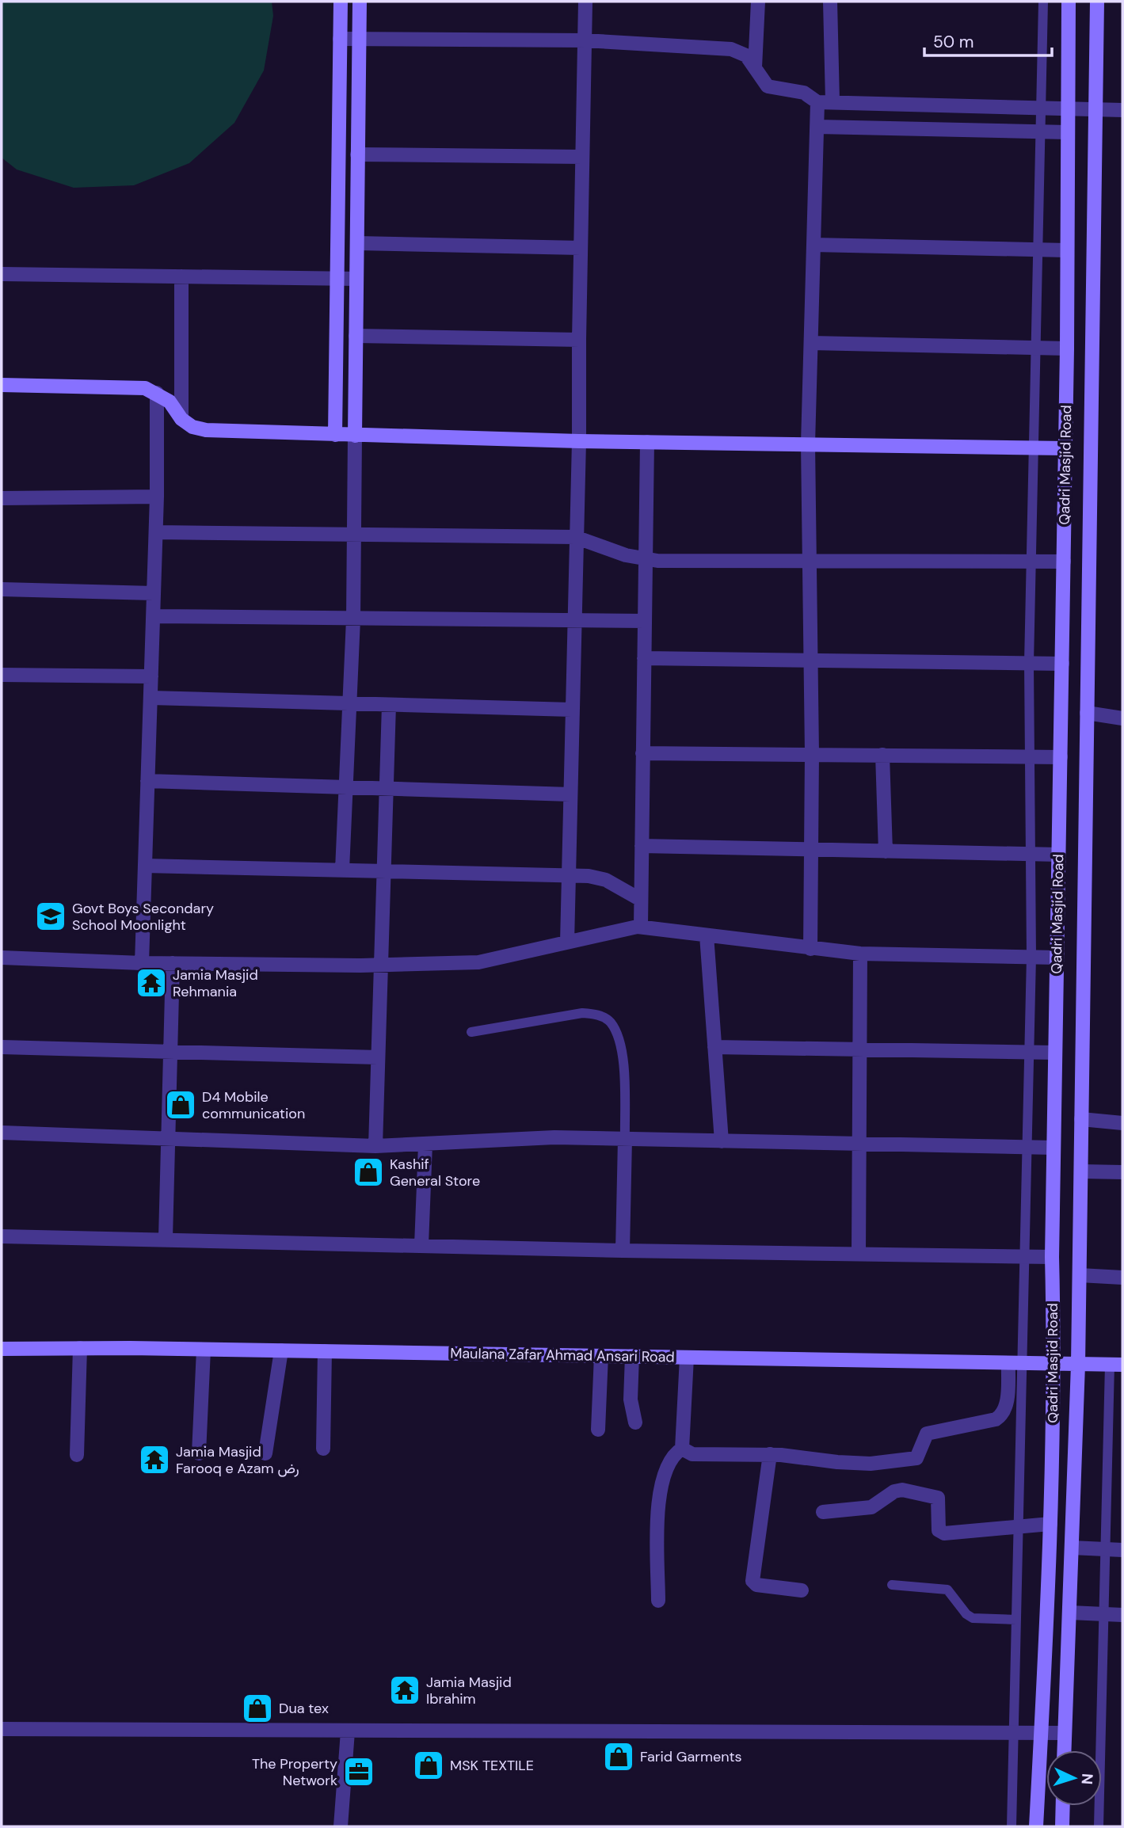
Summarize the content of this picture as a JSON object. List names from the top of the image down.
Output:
{
  "streets": {
    "street": ["Qadri Masjid Road", "Maulana Zafar Ahmad Ansari Road"]
  },
  "crossings": [
    ["Qadri Masjid Road", "Maulana Zafar Ahmad Ansari Road"]
  ],
  "places": {
    "school or university": ["Govt Boys Secondary School Moonlight"],
    "temple": ["Jamia Masjid Rehmania", "Jamia Masjid Farooq e Azam رض", "Jamia Masjid Ibrahim"],
    "shop": [
      "D4 Mobile communication",
      "Kashif General Store",
      "Dua tex",
      "Farid Garments",
      "MSK TEXTILE"
    ],
    "office": ["The Property Network"]
  },
  "scale_bar": "50 m",
  "north": "right"
}
